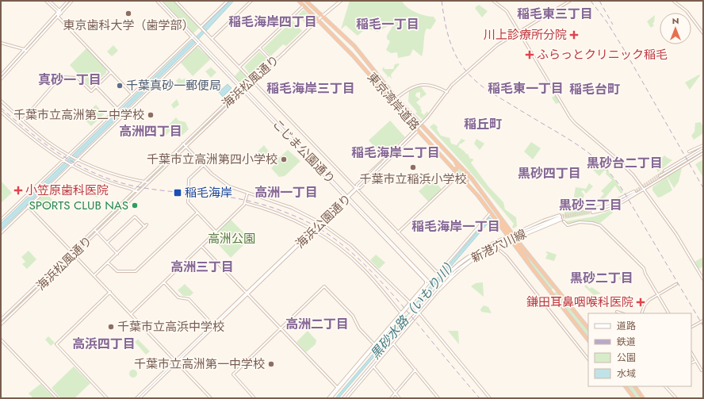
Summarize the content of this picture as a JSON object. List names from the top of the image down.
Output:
{
  "streets": {
    "highway": ["東京湾岸道路"],
    "street": [
      "海浜松風通り",
      "こじま公園通り",
      "海浜公園通り",
      "新港穴川線"
    ]
  },
  "crossings": [
    ["海浜松風通り", "こじま公園通り"],
    ["こじま公園通り", "海浜公園通り"]
  ],
  "districts": [
    "稲毛東三丁目",
    "稲毛海岸四丁目",
    "稲毛一丁目",
    "真砂一丁目",
    "稲毛海岸三丁目",
    "稲毛東一丁目",
    "稲毛台町",
    "稲丘町",
    "高洲四丁目",
    "稲毛海岸二丁目",
    "黒砂台二丁目",
    "黒砂四丁目",
    "高洲一丁目",
    "黒砂三丁目",
    "稲毛海岸一丁目",
    "高洲三丁目",
    "黒砂二丁目",
    "高洲二丁目",
    "高浜四丁目"
  ],
  "water": ["黒砂水路（いもり川）"],
  "parks": ["高洲公園"],
  "places": {
    "other": [
      "東京歯科大学（歯学部）",
      "千葉真砂一郵便局",
      "千葉市立高洲第二中学校",
      "千葉市立高洲第四小学校",
      "千葉市立稲浜小学校",
      "SPORTS CLUB NAS",
      "千葉市立高浜中学校",
      "千葉市立高洲第一中学校"
    ],
    "health": [
      "川上診療所分院",
      "ふらっとクリニック稲毛",
      "小笠原歯科医院",
      "鎌田耳鼻咽喉科医院"
    ],
    "transit": ["稲毛海岸"]
  },
  "legend": [
    "道路",
    "鉄道",
    "公園",
    "水域"
  ],
  "north": "top"
}
